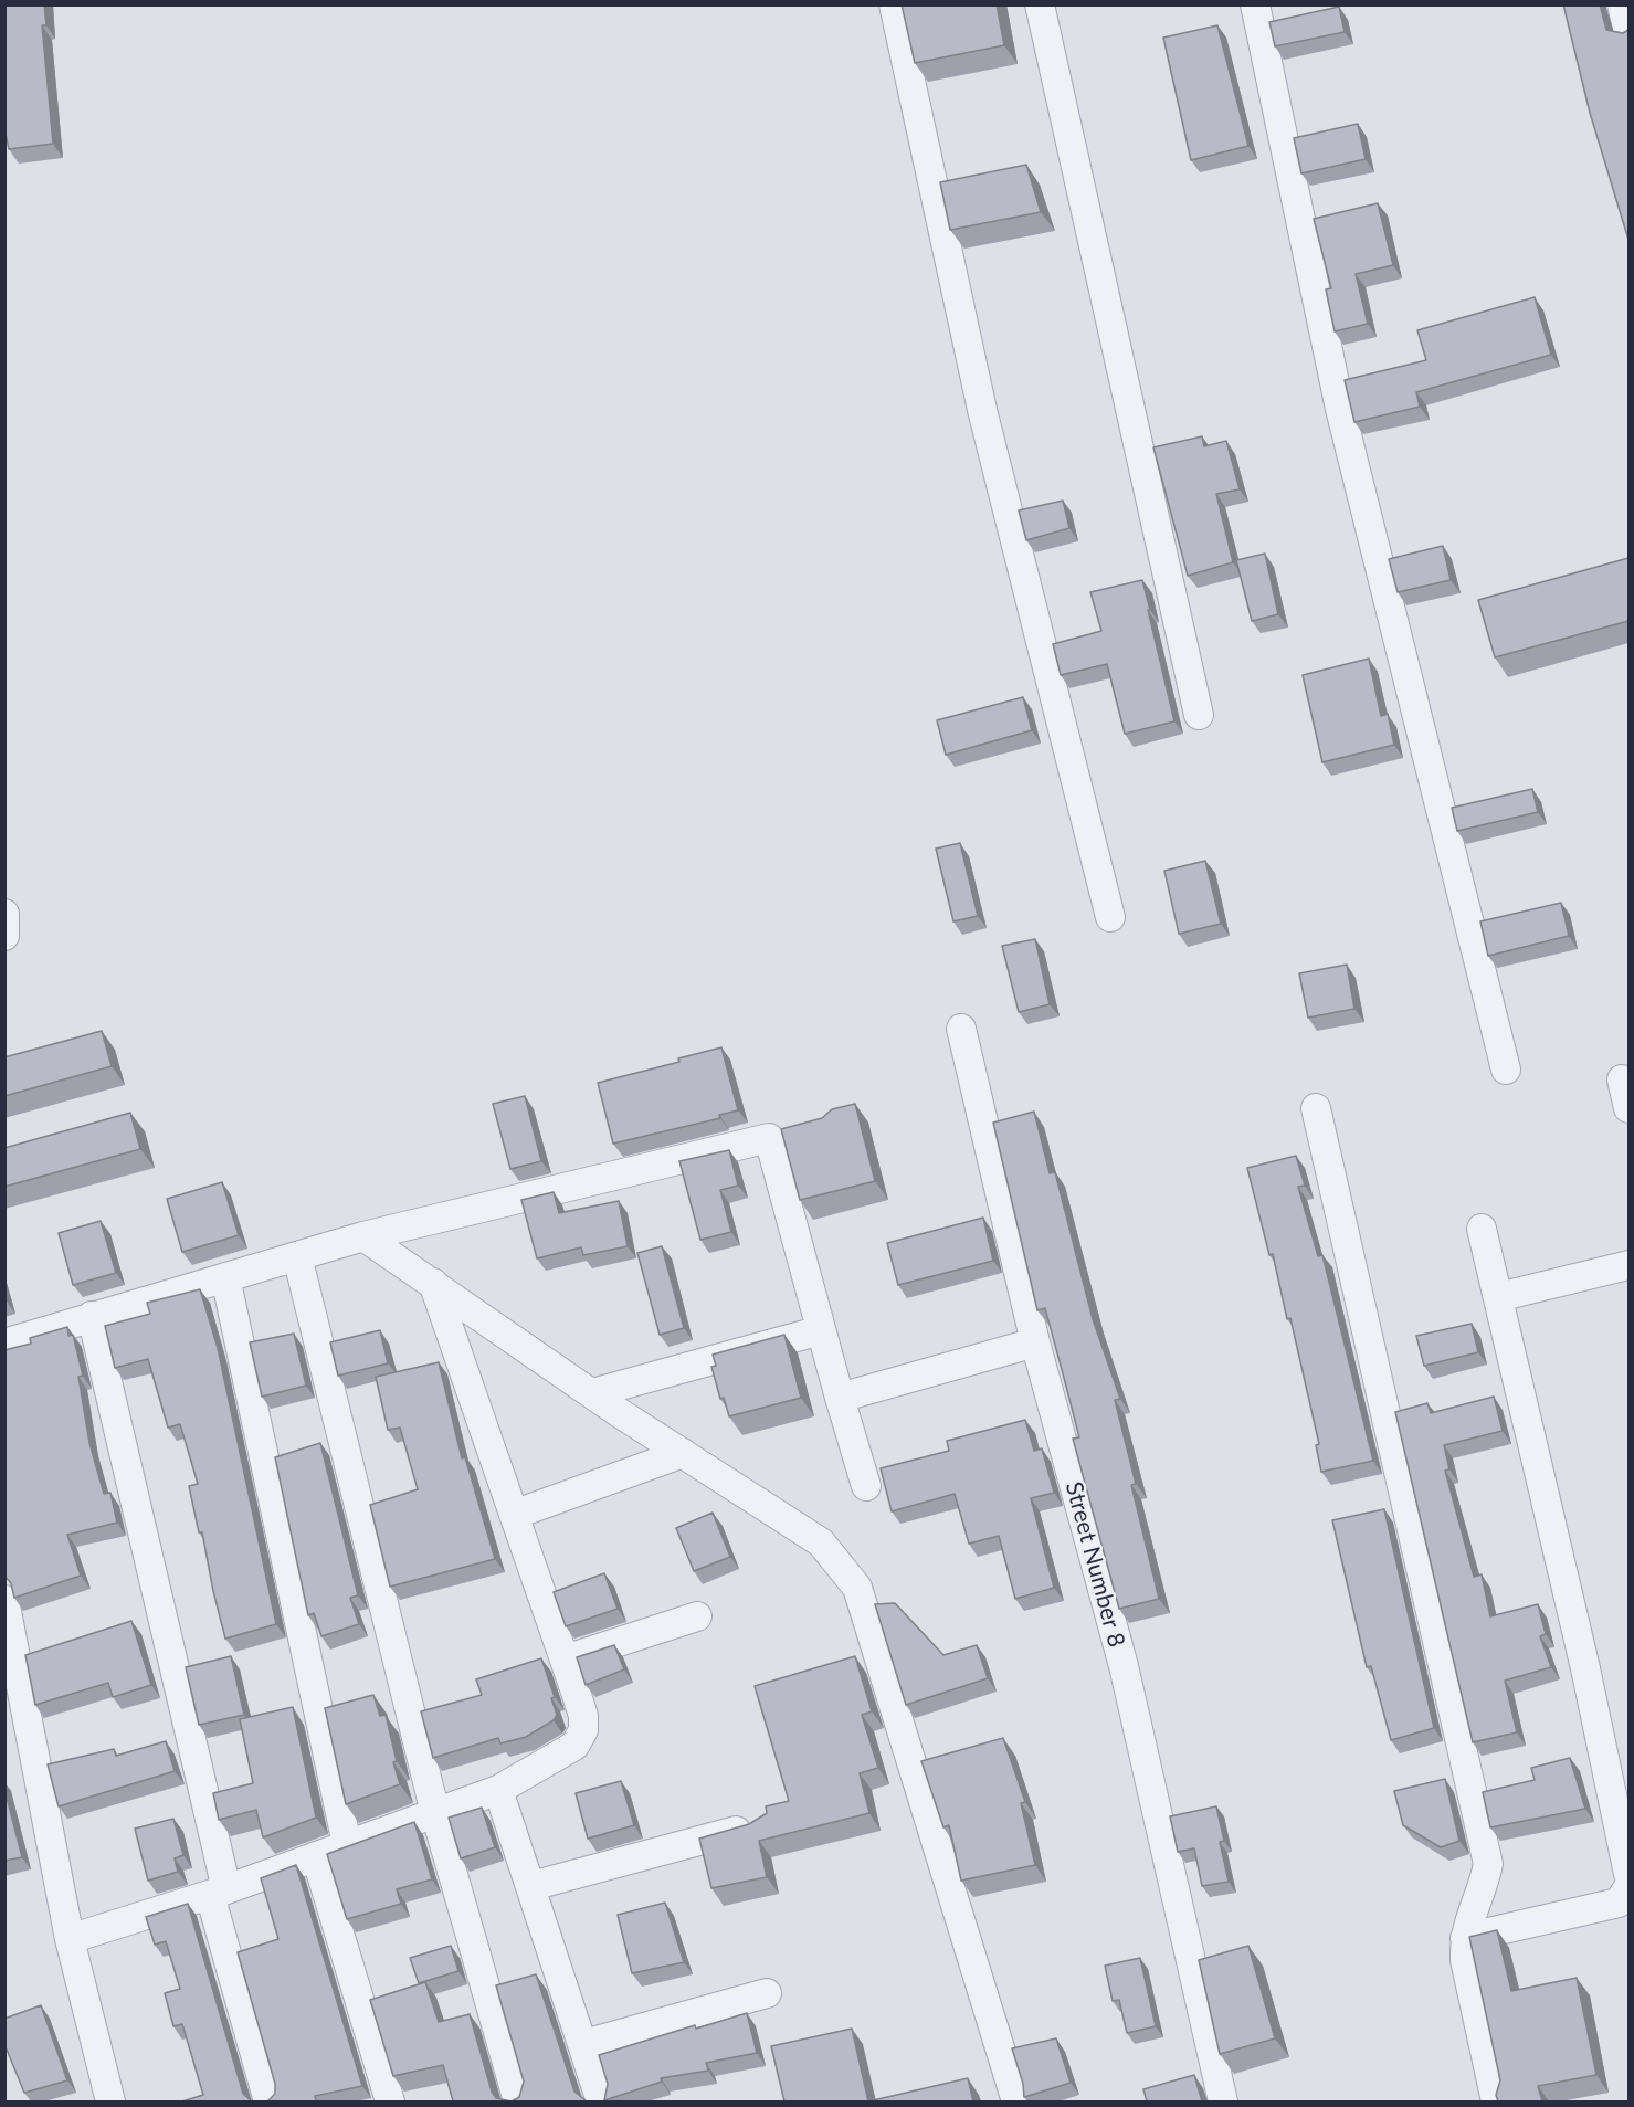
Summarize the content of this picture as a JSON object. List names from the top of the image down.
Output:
{
  "streets": {
    "street": ["Street Number 8"]
  }
}
